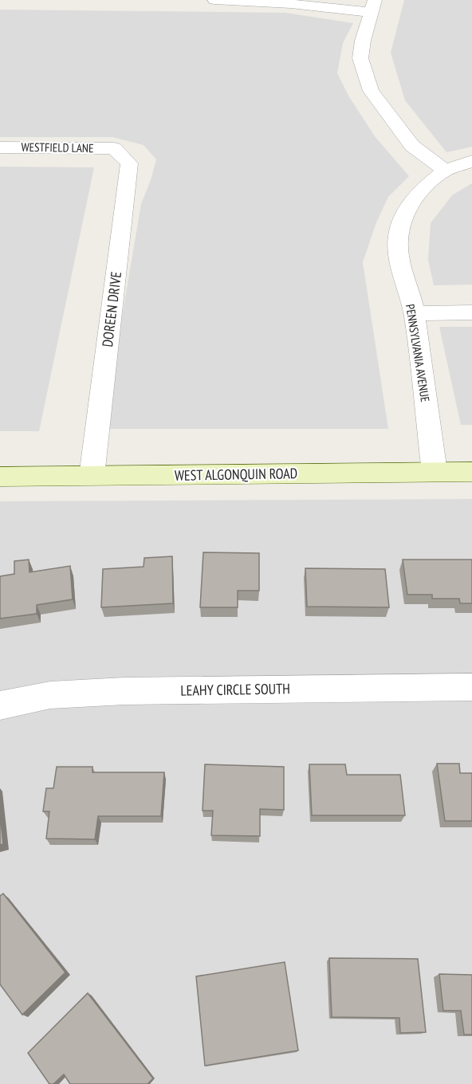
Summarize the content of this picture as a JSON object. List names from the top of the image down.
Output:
{
  "streets": {
    "main road": ["WEST ALGONQUIN ROAD"],
    "street": [
      "WESTFIELD LANE",
      "DOREEN DRIVE",
      "PENNSYLVANIA AVENUE",
      "LEAHY CIRCLE SOUTH"
    ]
  },
  "crossings": [
    ["WESTFIELD LANE", "DOREEN DRIVE"],
    ["DOREEN DRIVE", "WEST ALGONQUIN ROAD"],
    ["PENNSYLVANIA AVENUE", "WEST ALGONQUIN ROAD"]
  ]
}
